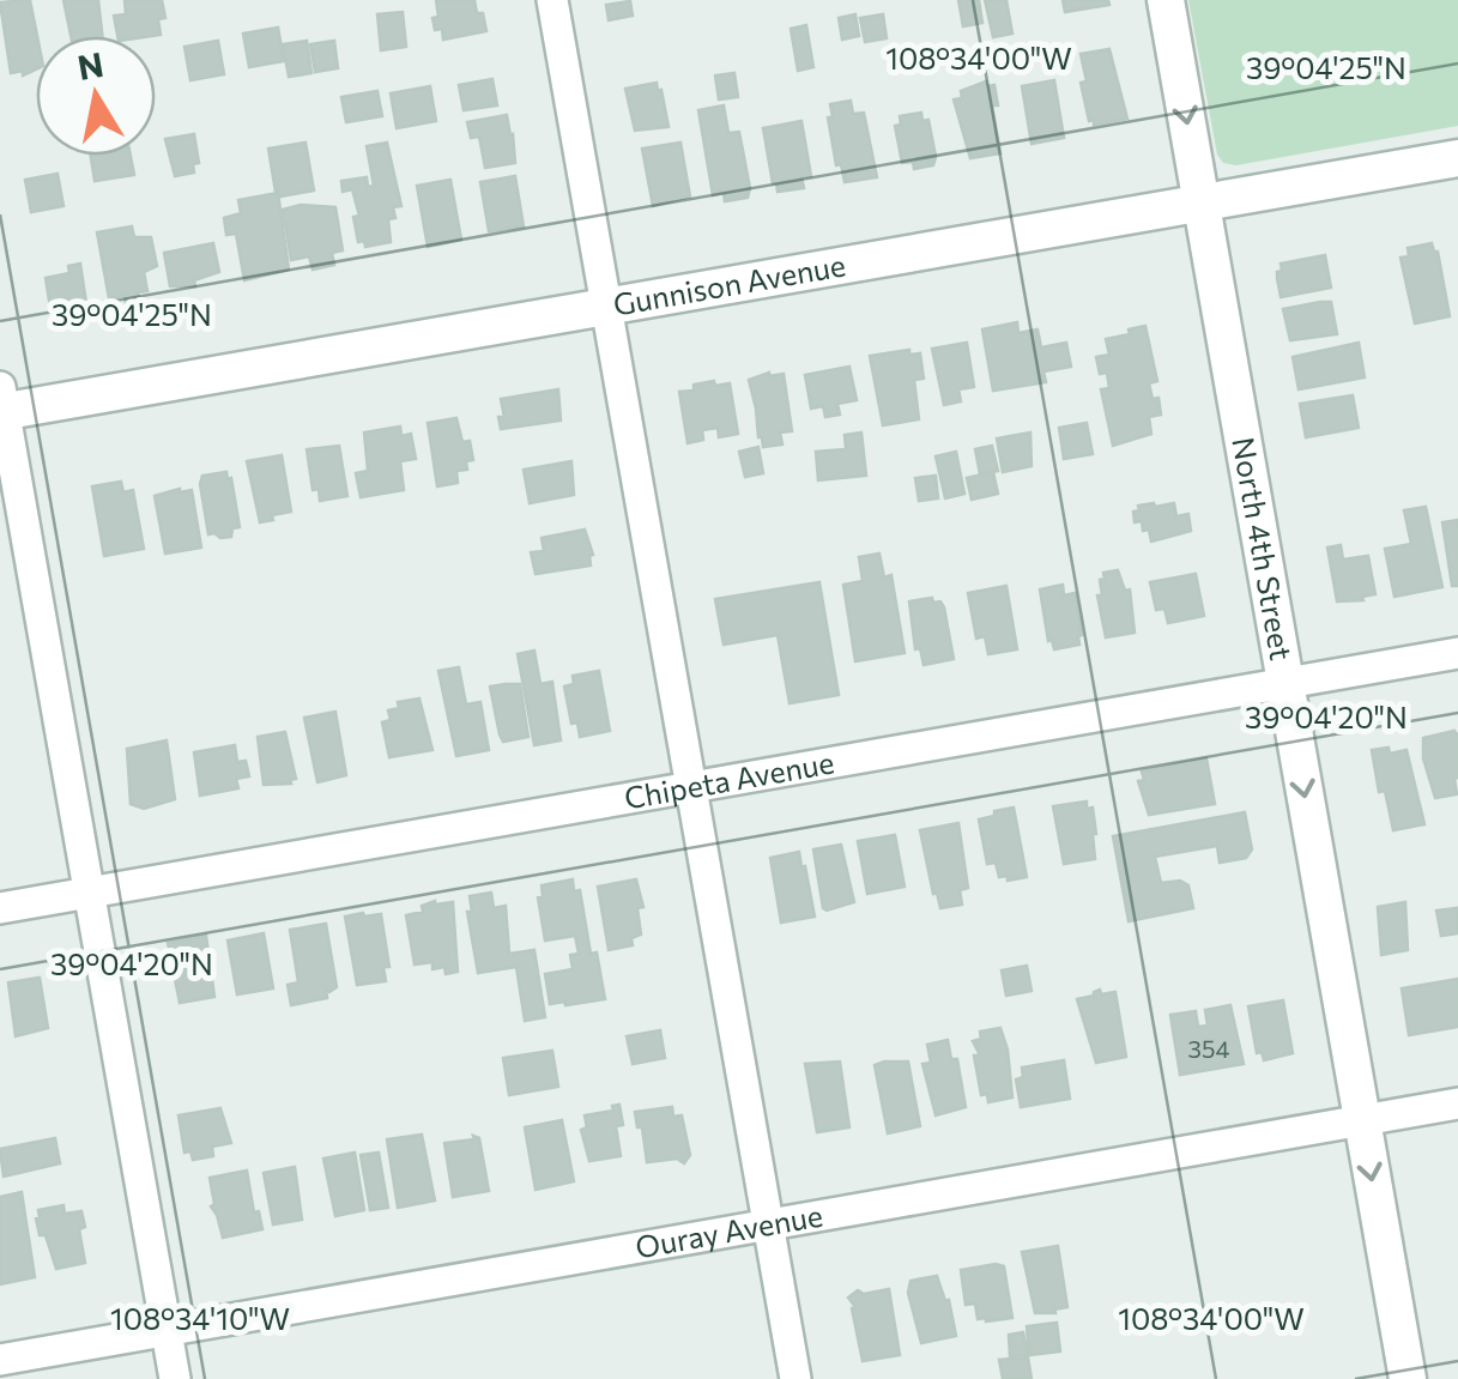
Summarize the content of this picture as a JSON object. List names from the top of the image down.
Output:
{
  "streets": {
    "street": [
      "Gunnison Avenue",
      "North 4th Street",
      "Chipeta Avenue",
      "Ouray Avenue"
    ]
  },
  "crossings": [
    ["Gunnison Avenue", "North 4th Street"],
    ["North 4th Street", "Chipeta Avenue"],
    ["North 4th Street", "Ouray Avenue"]
  ],
  "one_way": ["North 4th Street"],
  "house_numbers": ["354"],
  "north": "top",
  "coordinates": [
    "108°34'00\"W",
    "39°04'25\"N",
    "39°04'20\"N",
    "108°34'10\"W"
  ]
}
